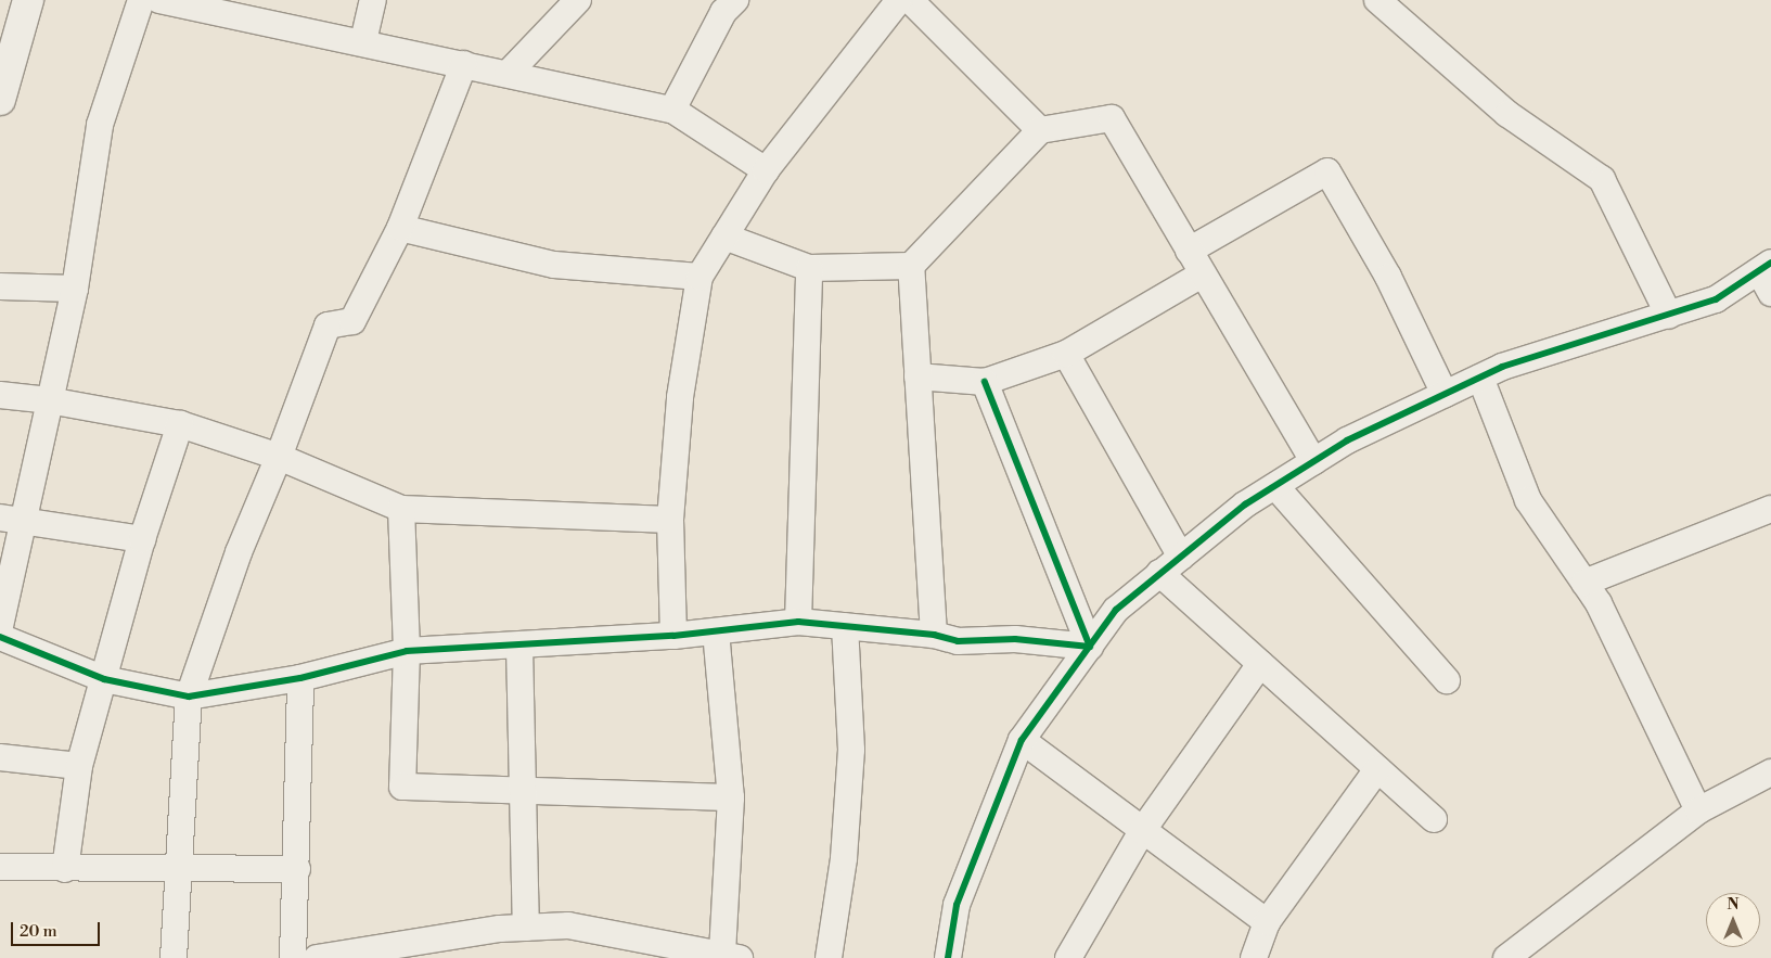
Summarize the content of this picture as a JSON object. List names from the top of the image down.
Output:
{
  "scale_bar": "20 m",
  "north": "top"
}
